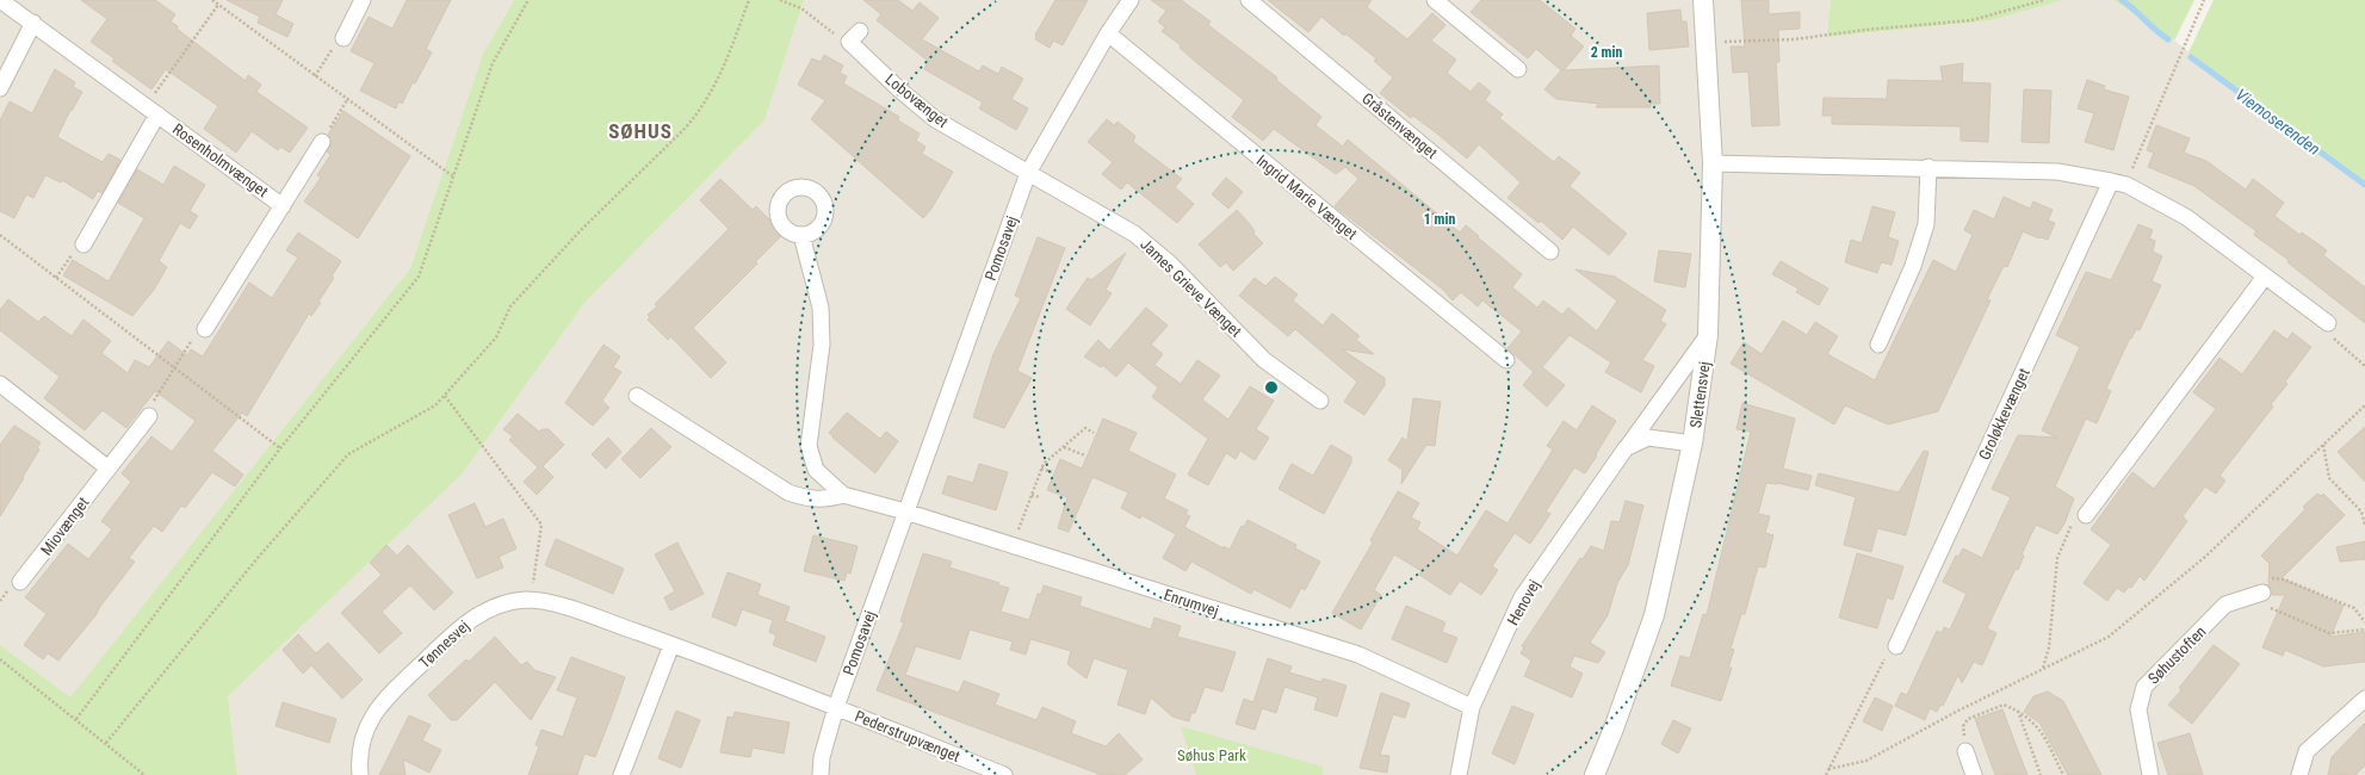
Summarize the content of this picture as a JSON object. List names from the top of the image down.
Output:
{
  "streets": {
    "street": [
      "Lobovænget",
      "Gråstenvænget",
      "Rosenholmvænget",
      "Ingrid Marie Vænget",
      "Pomosavej",
      "James Grieve Vænget",
      "Slettensvej",
      "Groløkkevænget",
      "Miovænget",
      "Enrumvej",
      "Henovej",
      "Tønnesvej",
      "Søhustoften",
      "Pederstrupvænget"
    ]
  },
  "crossings": [
    ["Lobovænget", "Pomosavej"],
    ["Lobovænget", "James Grieve Vænget"],
    ["Ingrid Marie Vænget", "Pomosavej"],
    ["Pomosavej", "James Grieve Vænget"],
    ["Pomosavej", "Enrumvej"],
    ["Pomosavej", "Tønnesvej"],
    ["Pomosavej", "Pederstrupvænget"],
    ["Slettensvej", "Henovej"],
    ["Enrumvej", "Henovej"],
    ["Tønnesvej", "Pederstrupvænget"]
  ],
  "districts": ["SØHUS"],
  "water": ["Viemoserenden"],
  "parks": ["Søhus Park"],
  "rings": ["2 min", "1 min"]
}
